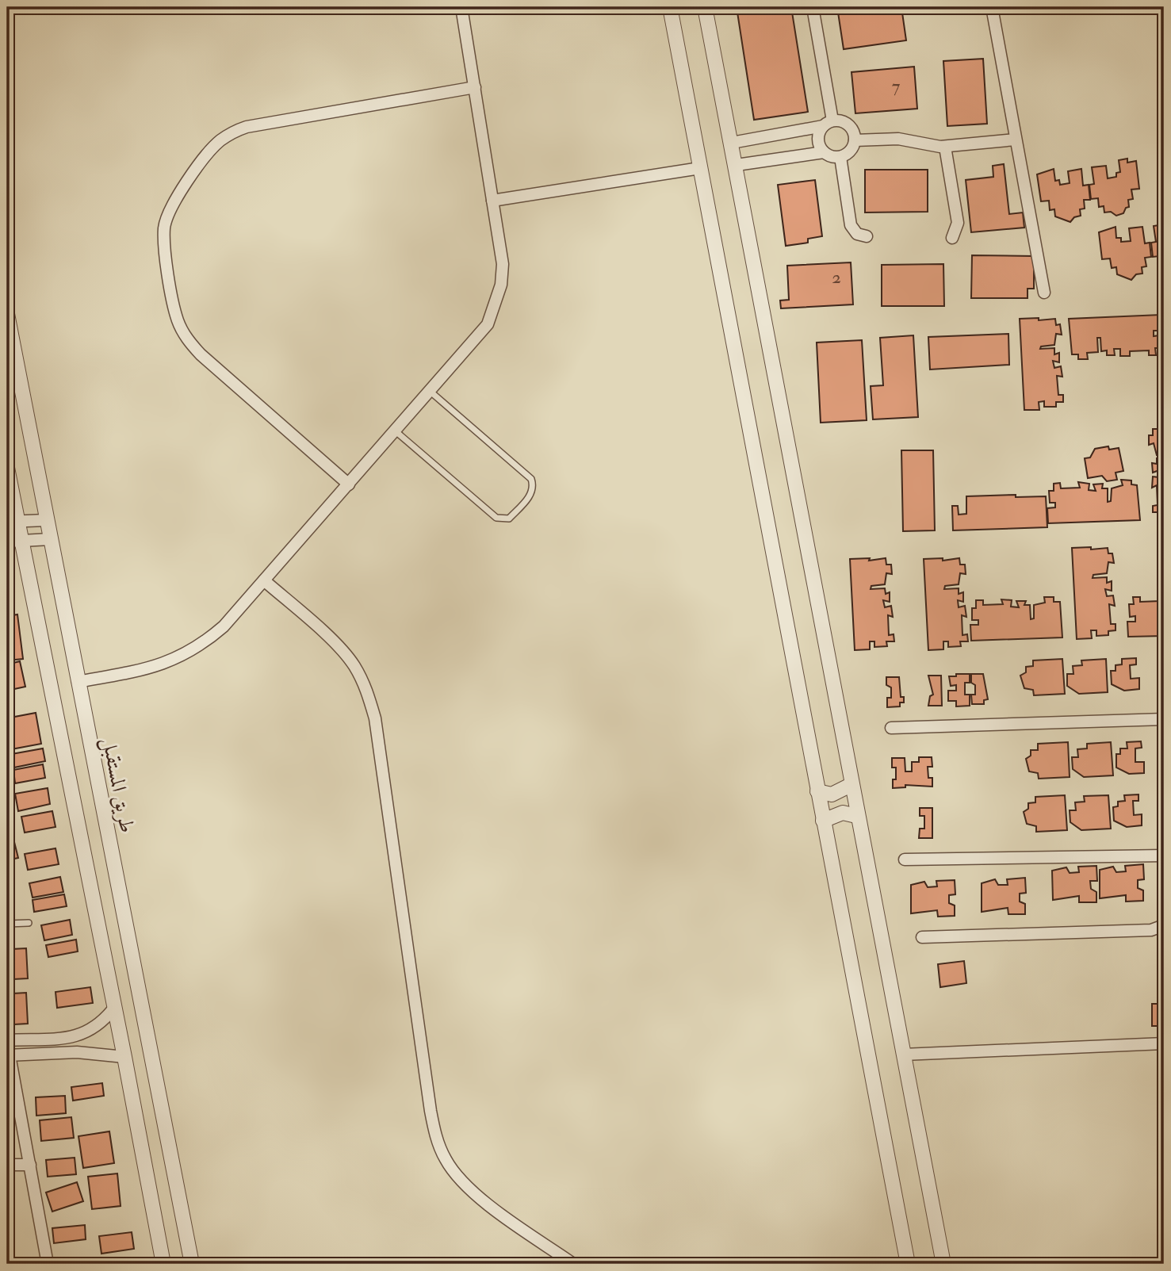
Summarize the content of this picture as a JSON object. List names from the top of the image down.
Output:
{
  "streets": {
    "street": ["طريق المستقبل"]
  },
  "house_numbers": ["7", "2"]
}
